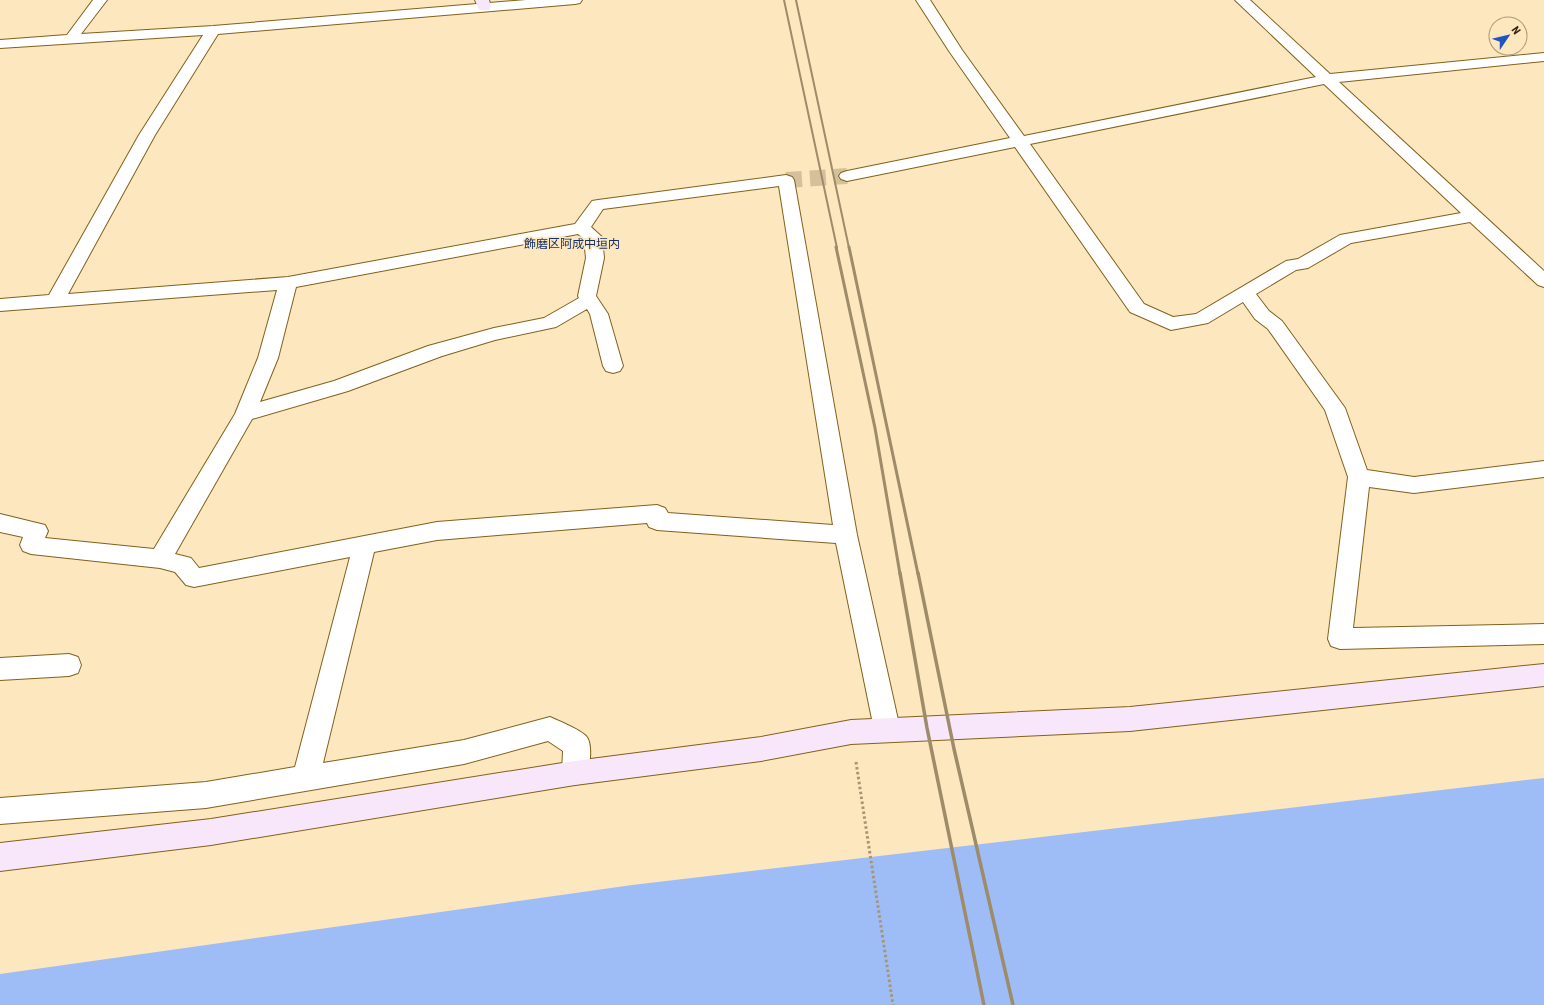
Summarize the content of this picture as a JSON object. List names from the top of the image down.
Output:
{
  "districts": ["飾磨区阿成中垣内"],
  "north": "top right"
}
